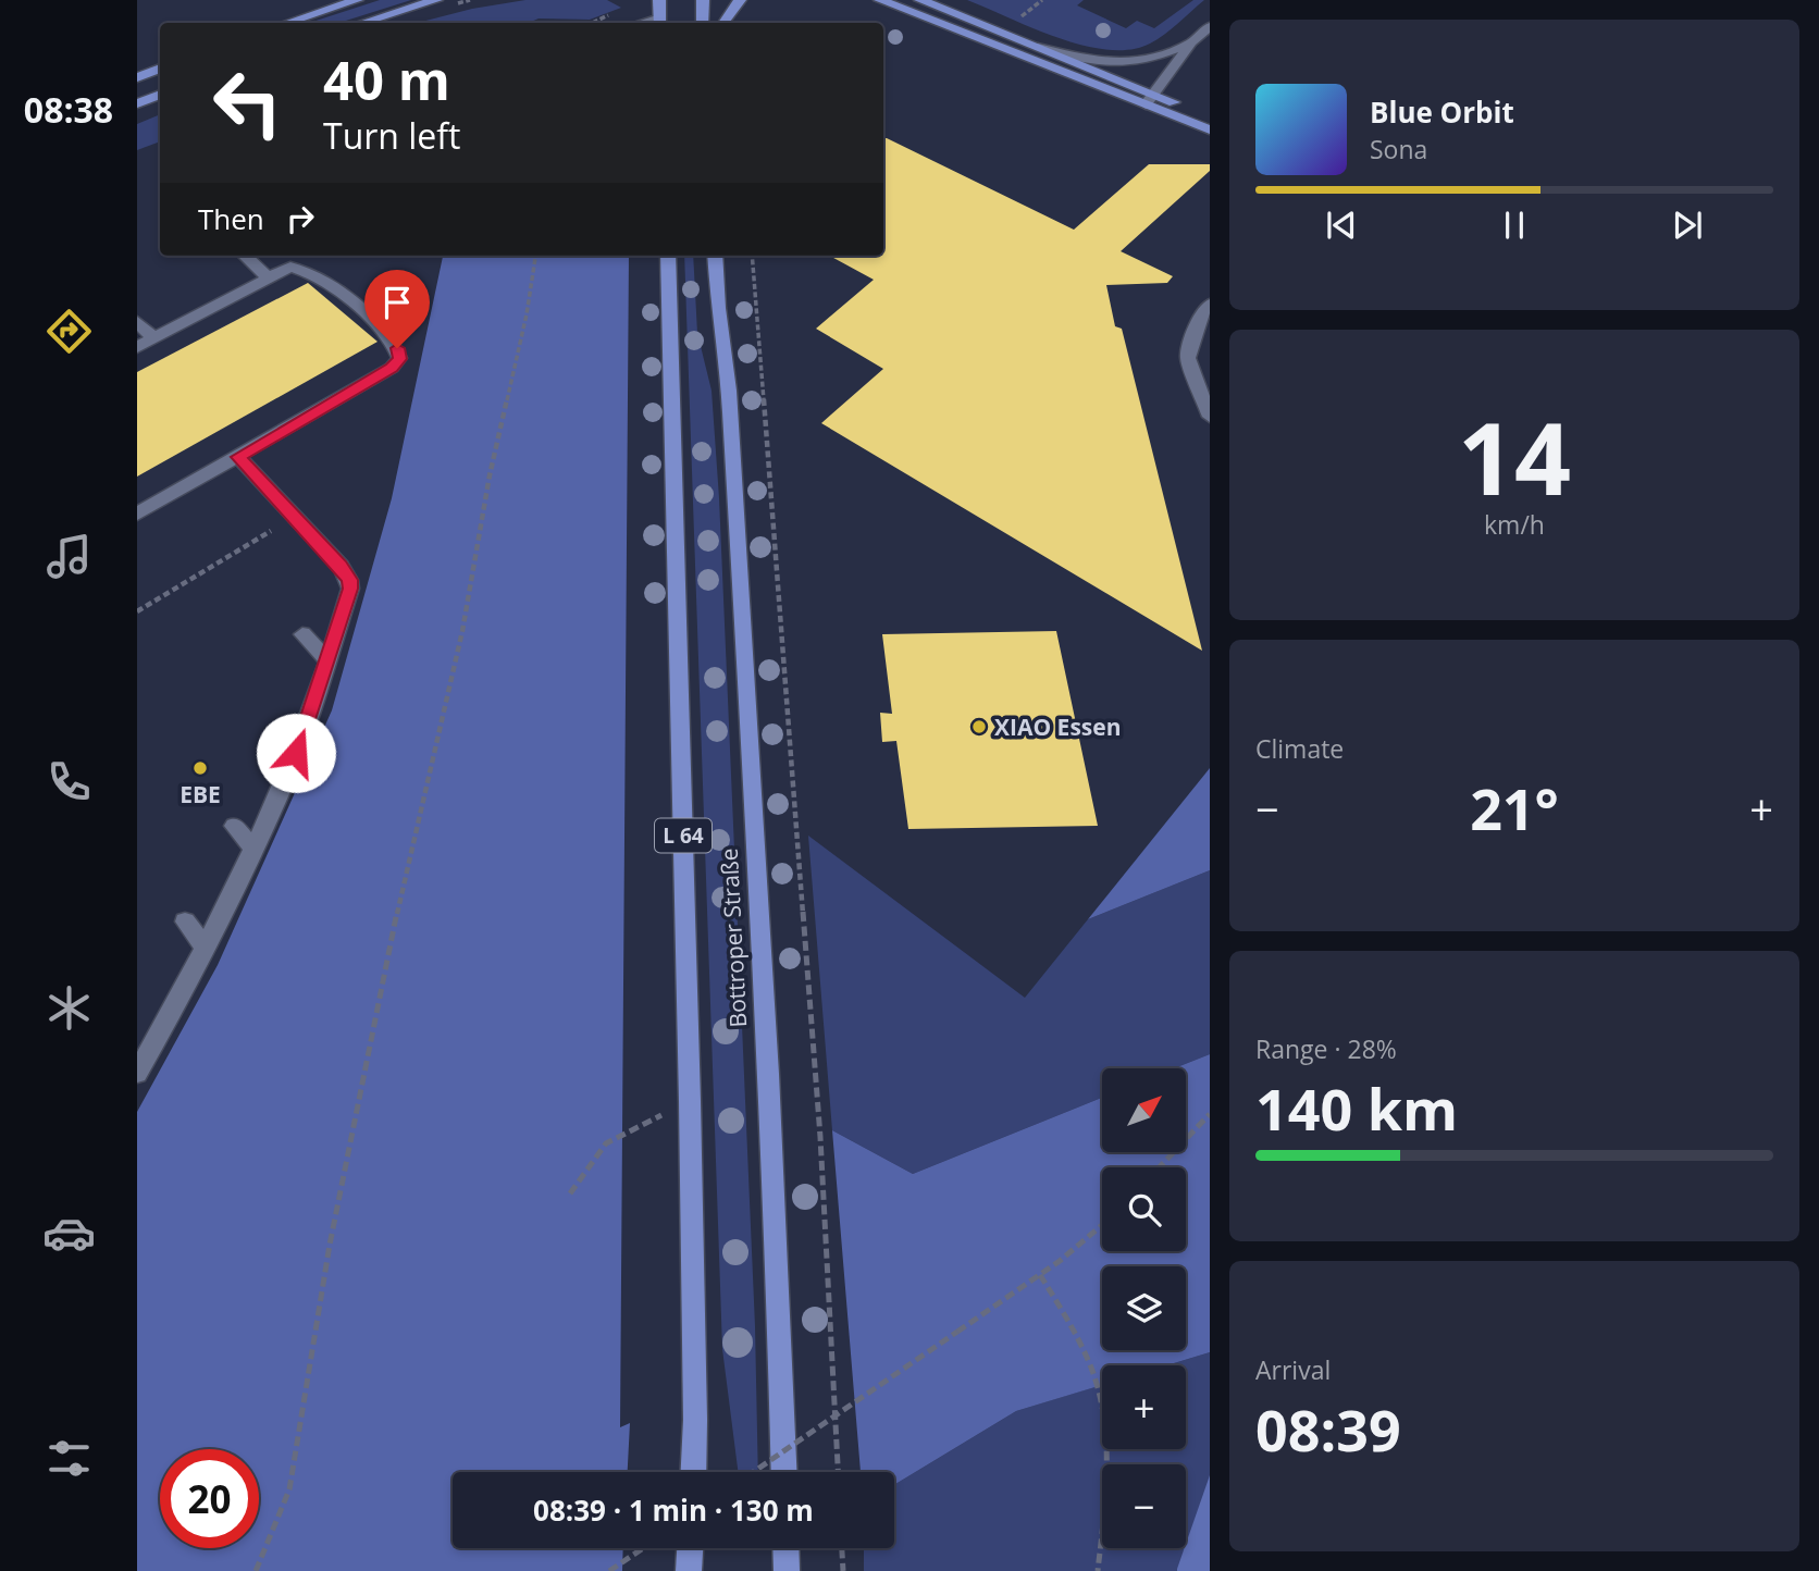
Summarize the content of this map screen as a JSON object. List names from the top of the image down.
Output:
{
  "streets": {
    "main road": ["L 64", "Bottroper Straße"]
  },
  "places": ["XIAO Essen", "EBE"],
  "north": "top right",
  "page": {
    "tabs": "08:38",
    "turn": ["40 m", "Turn left"],
    "song": ["Blue Orbit", "Sona"],
    "then": "Then",
    "tile": [
      ["14", "km/h"],
      "Climate",
      ["Range · 28%", "140 km"],
      ["Arrival", "08:39"]
    ],
    "heat": ["−", "21°", "+"],
    "map_buttons": ["+", "−"],
    "limit": "20",
    "trip": "08:39 · 1 min · 130 m"
  }
}
